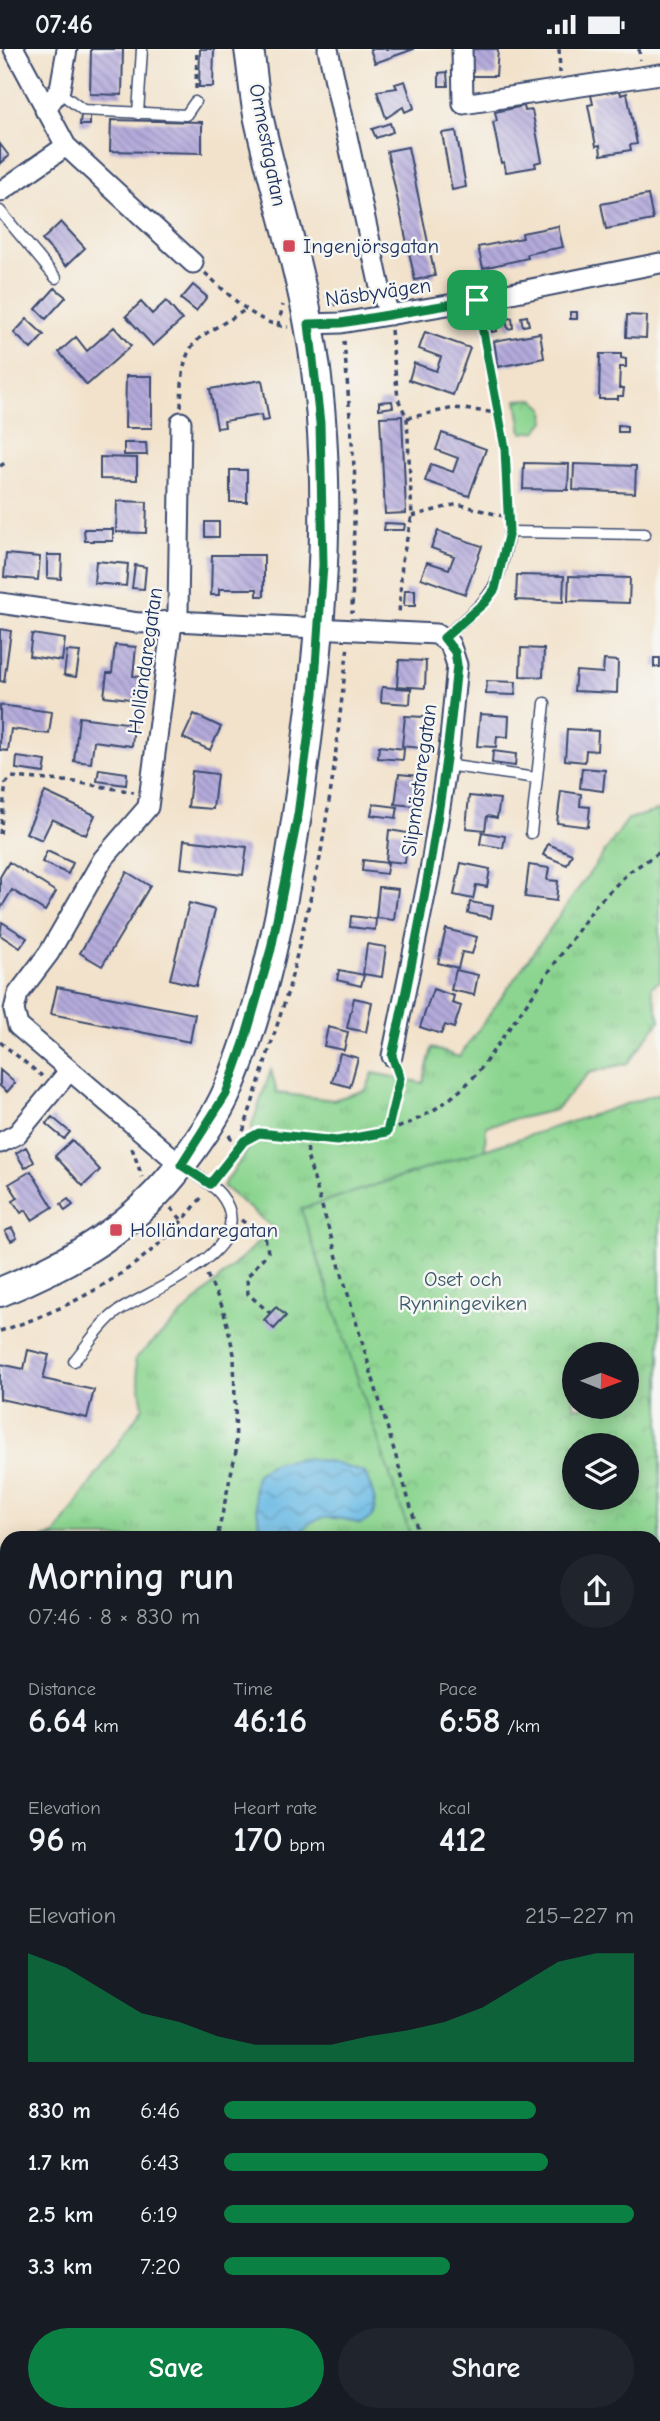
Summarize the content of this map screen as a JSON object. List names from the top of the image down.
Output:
{
  "streets": {
    "street": [
      "Ormestagatan",
      "Näsbyvägen",
      "Holländaregatan",
      "Slipmästaregatan"
    ]
  },
  "crossings": [
    ["Ormestagatan", "Näsbyvägen"],
    ["Ormestagatan", "Holländaregatan"]
  ],
  "parks": ["Oset och Rynningeviken"],
  "places": {
    "transit": ["Ingenjörsgatan", "Holländaregatan"]
  },
  "north": "right",
  "page": {
    "status": "07:46",
    "heading": ["Morning run", "07:46 · 8 × 830 m"],
    "stats": [
      ["Distance", "6.64 km"],
      ["Time", "46:16"],
      ["Pace", "6:58 /km"],
      ["Elevation", "96 m"],
      ["Heart rate", "170 bpm"],
      ["kcal", "412"]
    ],
    "chart": ["Elevation", "215–227 m"],
    "list": [
      {
        "name": "830 m",
        "note": "6:46"
      },
      {
        "name": "1.7 km",
        "note": "6:43"
      },
      {
        "name": "2.5 km",
        "note": "6:19"
      },
      {
        "name": "3.3 km",
        "note": "7:20"
      }
    ],
    "buttons": ["Save", "Share"]
  }
}
